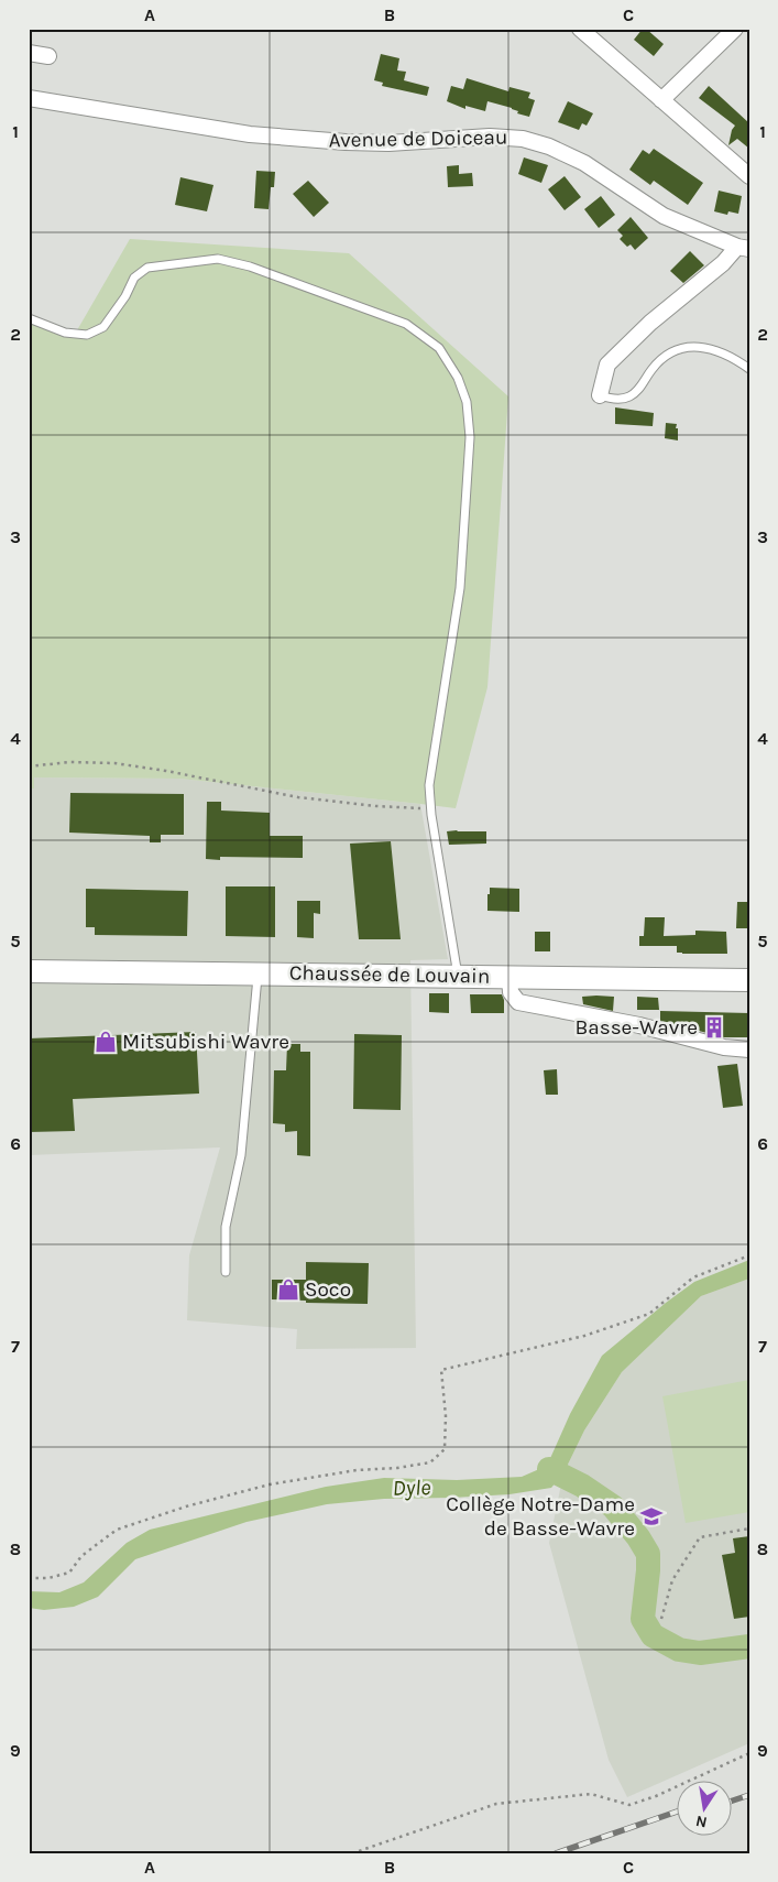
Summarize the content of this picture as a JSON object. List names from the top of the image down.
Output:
{
  "streets": {
    "main road": ["Chaussée de Louvain"],
    "street": ["Avenue de Doiceau"]
  },
  "water": ["Dyle"],
  "places": {
    "building": ["Basse-Wavre"],
    "shop": ["Mitsubishi Wavre", "Soco"],
    "school or university": ["Collège Notre-Dame de Basse-Wavre"]
  },
  "north": "bottom",
  "grid": {
    "columns": ["A", "B", "C"],
    "rows": [
      "1",
      "2",
      "3",
      "4",
      "5",
      "6",
      "7",
      "8",
      "9"
    ]
  }
}
